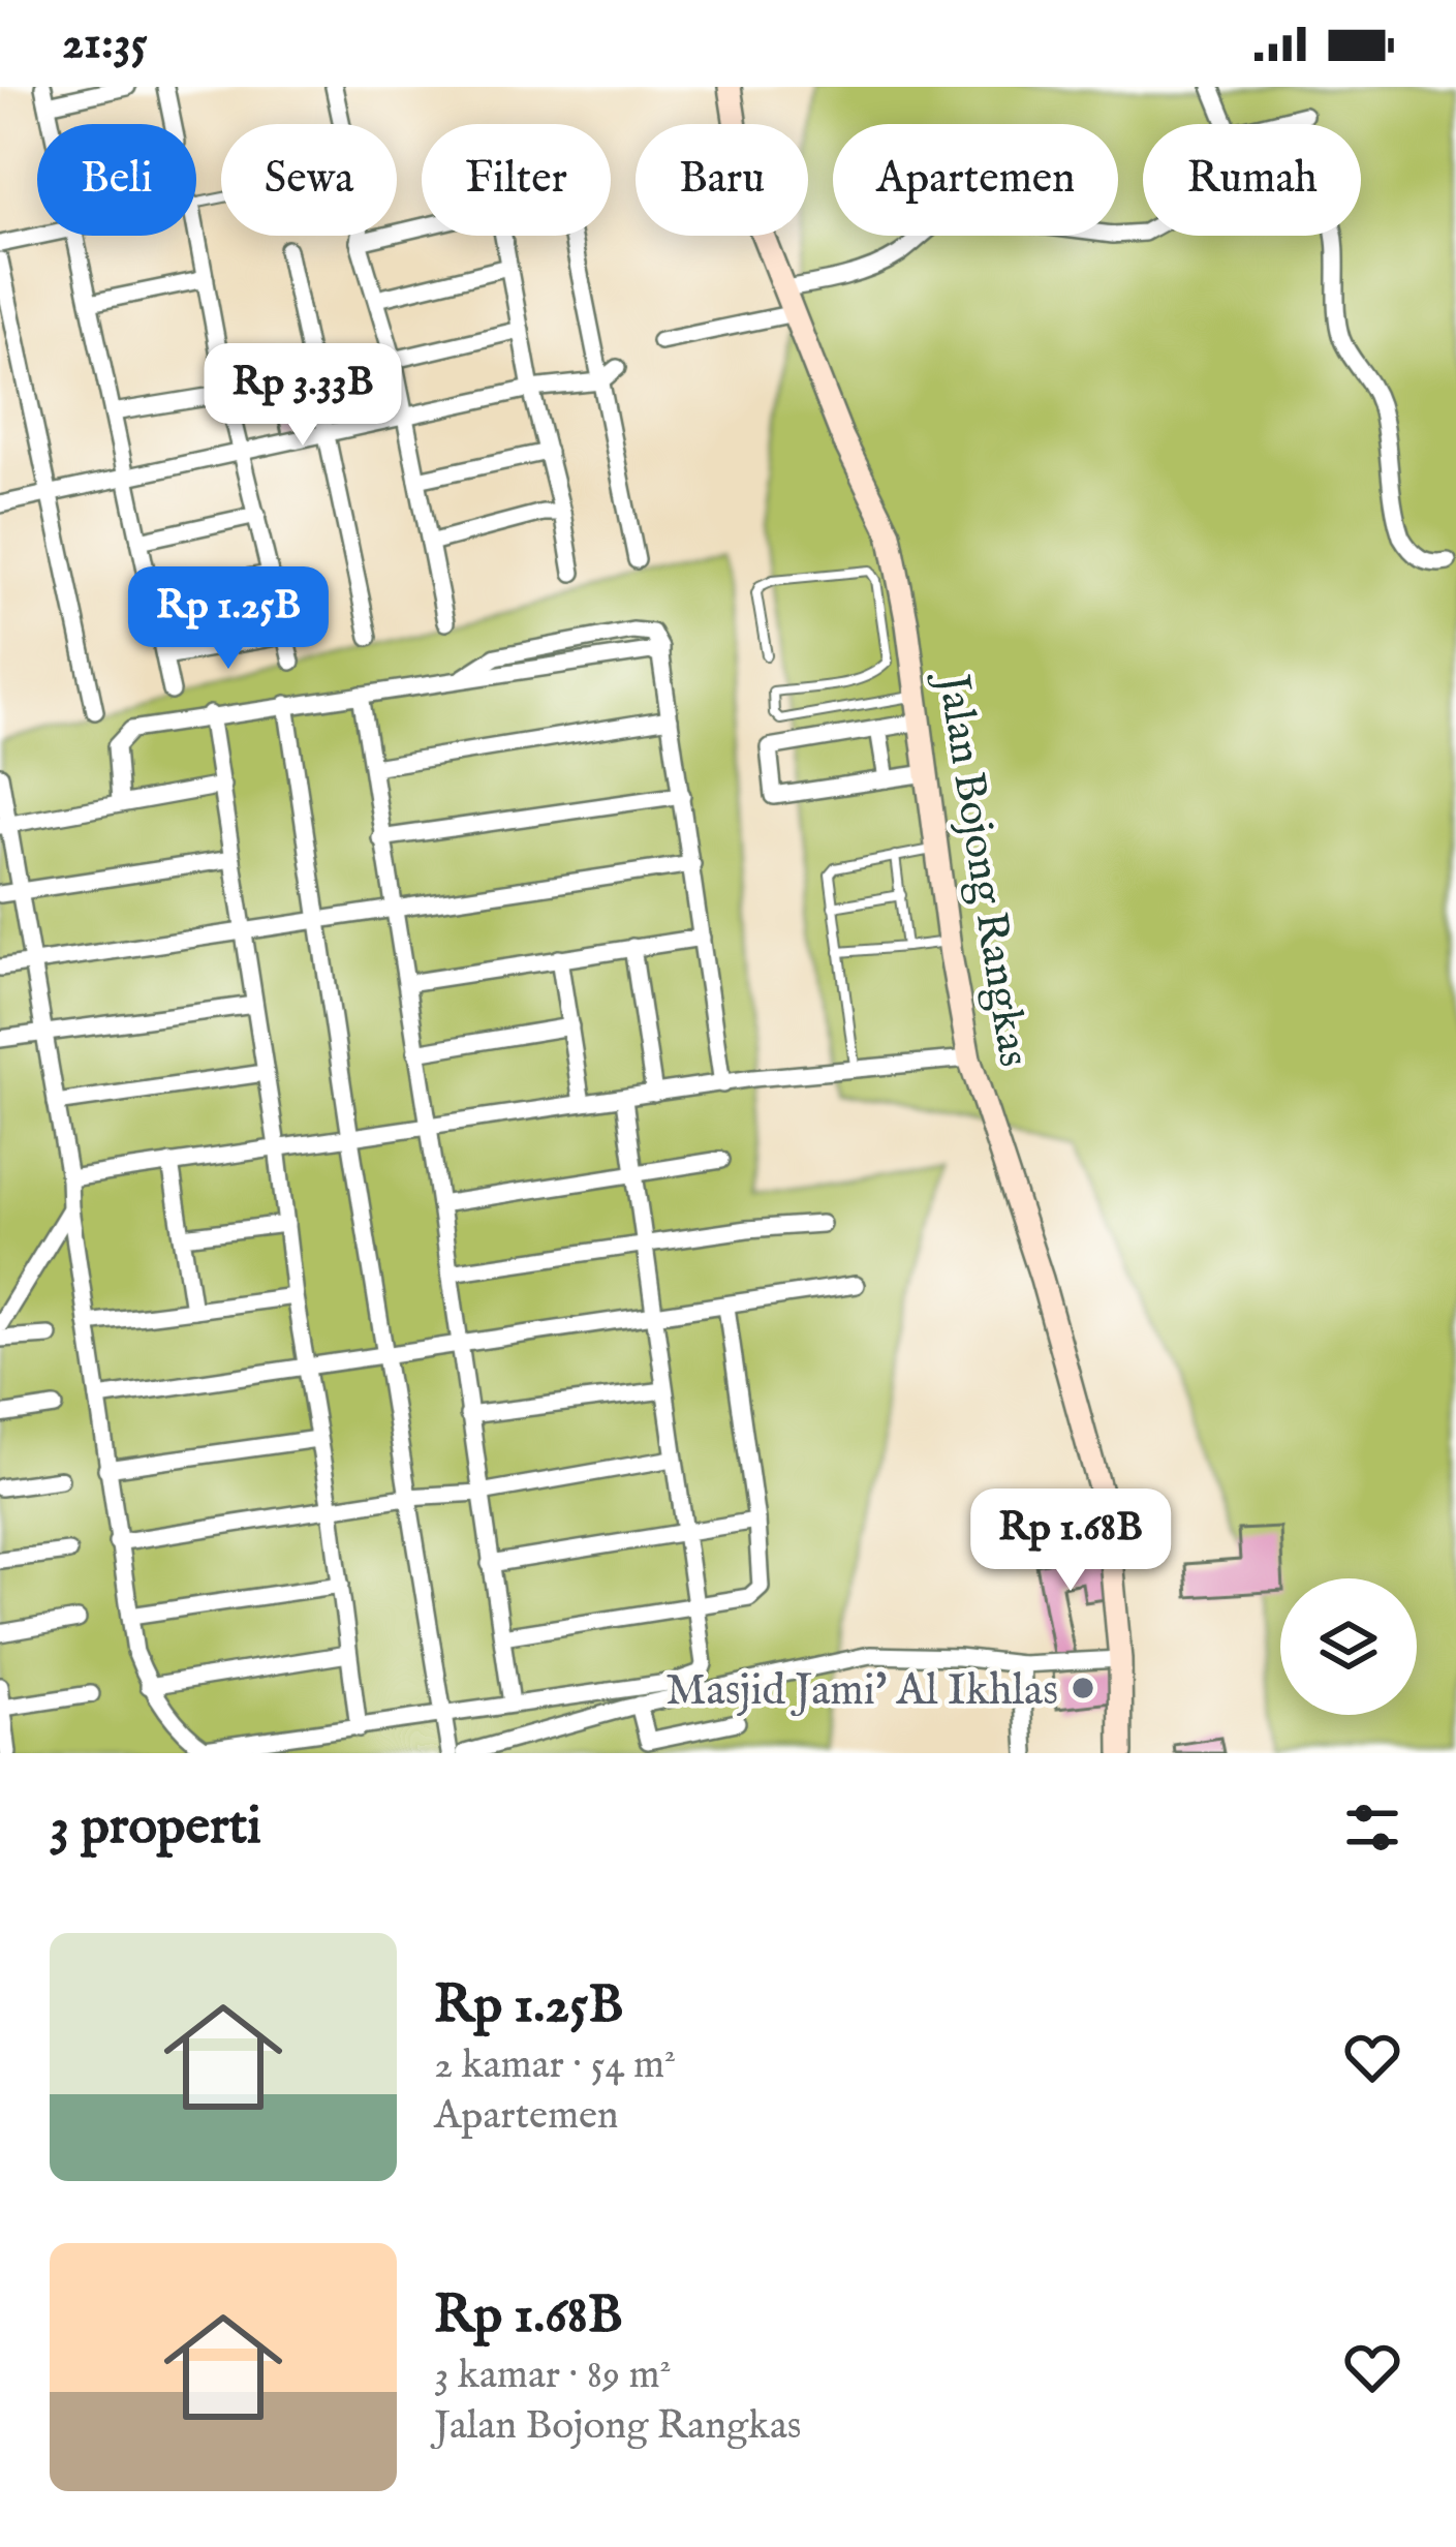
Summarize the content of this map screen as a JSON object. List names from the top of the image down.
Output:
{
  "streets": {
    "main road": ["Jalan Bojong Rangkas"]
  },
  "places": ["Masjid Jami' Al Ikhlas"],
  "page": {
    "status": "21:35",
    "chip": [
      "Beli",
      "Sewa",
      "Filter",
      "Baru",
      "Apartemen",
      "Rumah"
    ],
    "price": ["Rp 3.33B", "Rp 1.25B", "Rp 1.68B"],
    "heading": "3 properti",
    "list": [
      {
        "name": "Rp 1.25B",
        "note": "2 kamar · 54 m² · Apartemen"
      },
      {
        "name": "Rp 1.68B",
        "note": "3 kamar · 89 m² · Jalan Bojong Rangkas"
      }
    ]
  }
}
